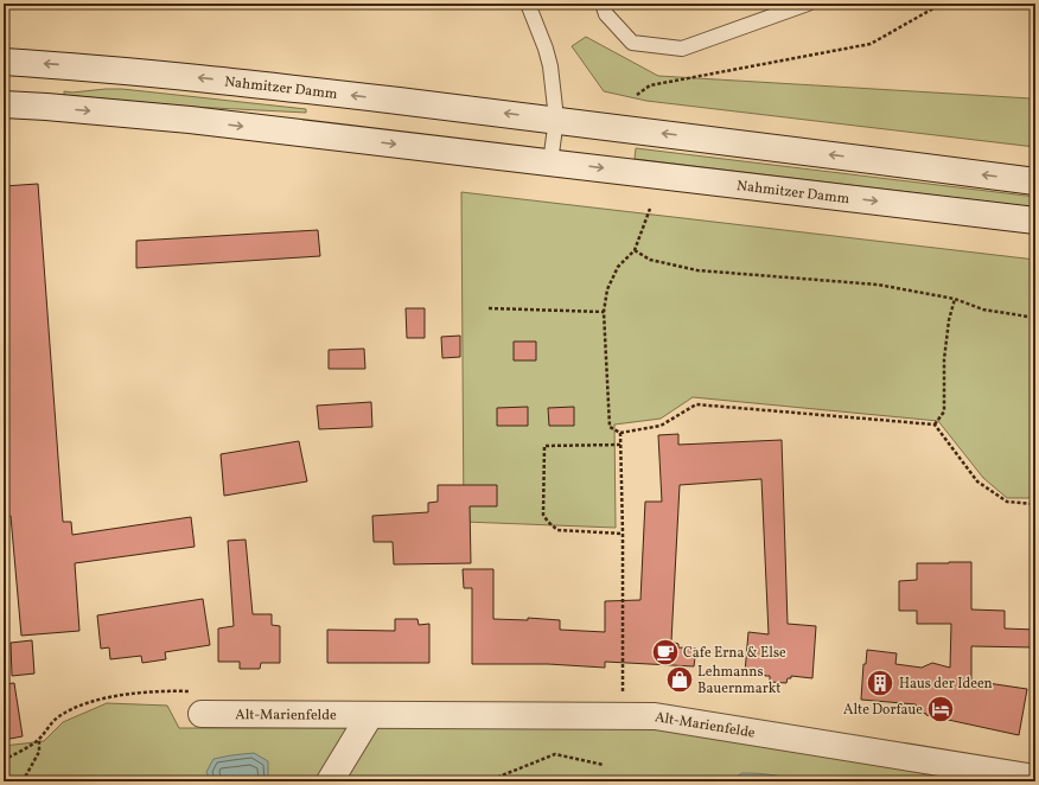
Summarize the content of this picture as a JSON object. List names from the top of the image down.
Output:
{
  "streets": {
    "main road": ["Nahmitzer Damm", "Alt-Marienfelde"]
  },
  "places": {
    "cafe": ["Cafe Erna & Else"],
    "shop": ["Lehmanns Bauernmarkt"],
    "building": ["Haus der Ideen"],
    "hotel": ["Alte Dorfaue"]
  }
}
